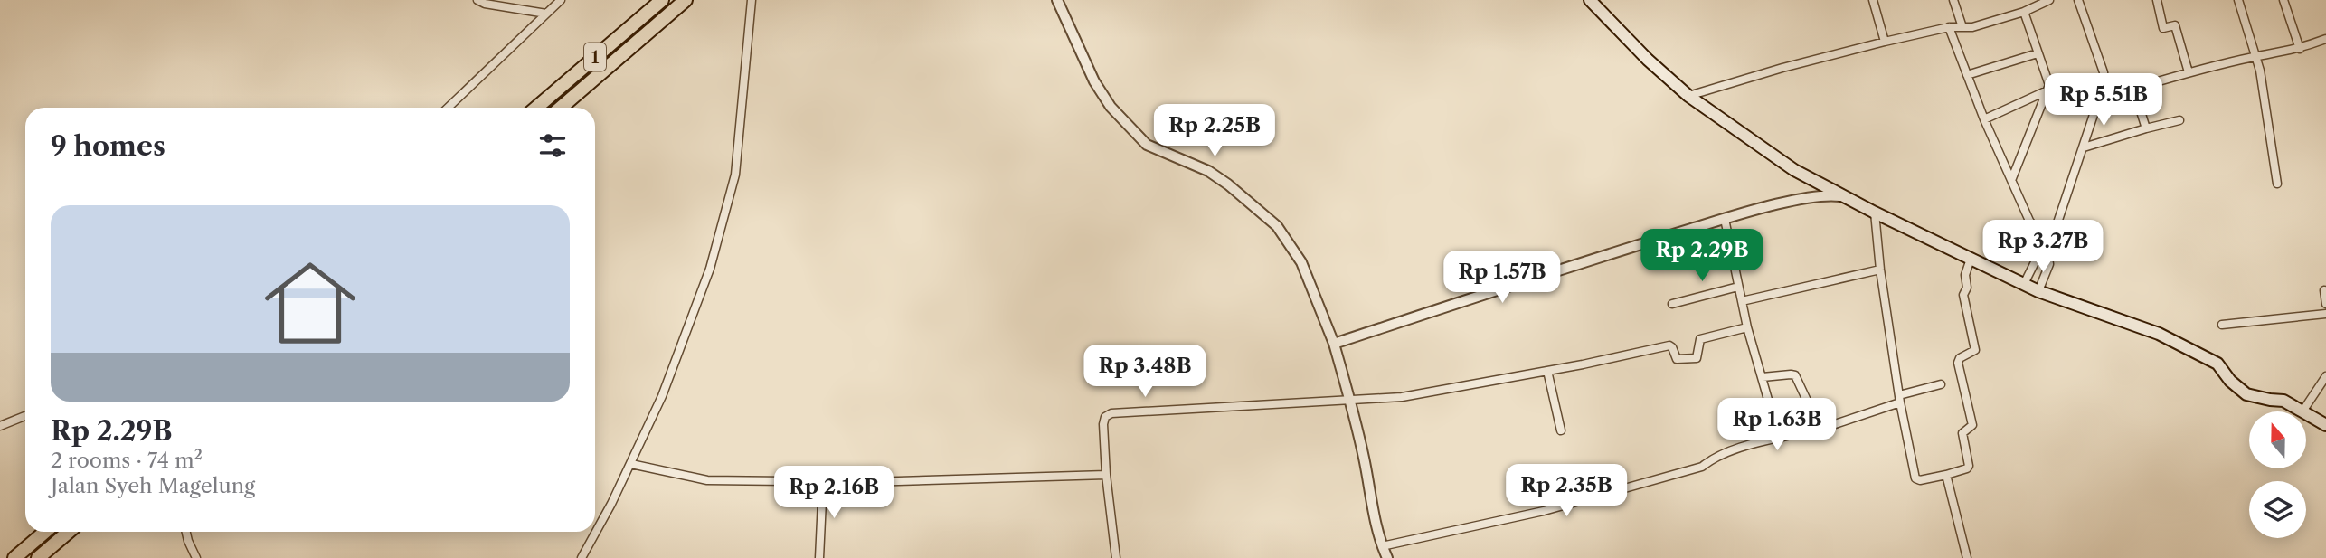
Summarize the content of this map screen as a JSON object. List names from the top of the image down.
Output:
{
  "streets": {
    "highway": ["1"]
  },
  "north": "top",
  "page": {
    "price": [
      "Rp 5.51B",
      "Rp 2.25B",
      "Rp 3.27B",
      "Rp 2.29B",
      "Rp 1.57B",
      "Rp 3.48B",
      "Rp 1.63B",
      "Rp 2.35B",
      "Rp 2.16B"
    ],
    "heading": "9 homes",
    "list": [
      {
        "name": "Rp 2.29B",
        "note": "2 rooms · 74 m² · Jalan Syeh Magelung"
      }
    ]
  }
}
